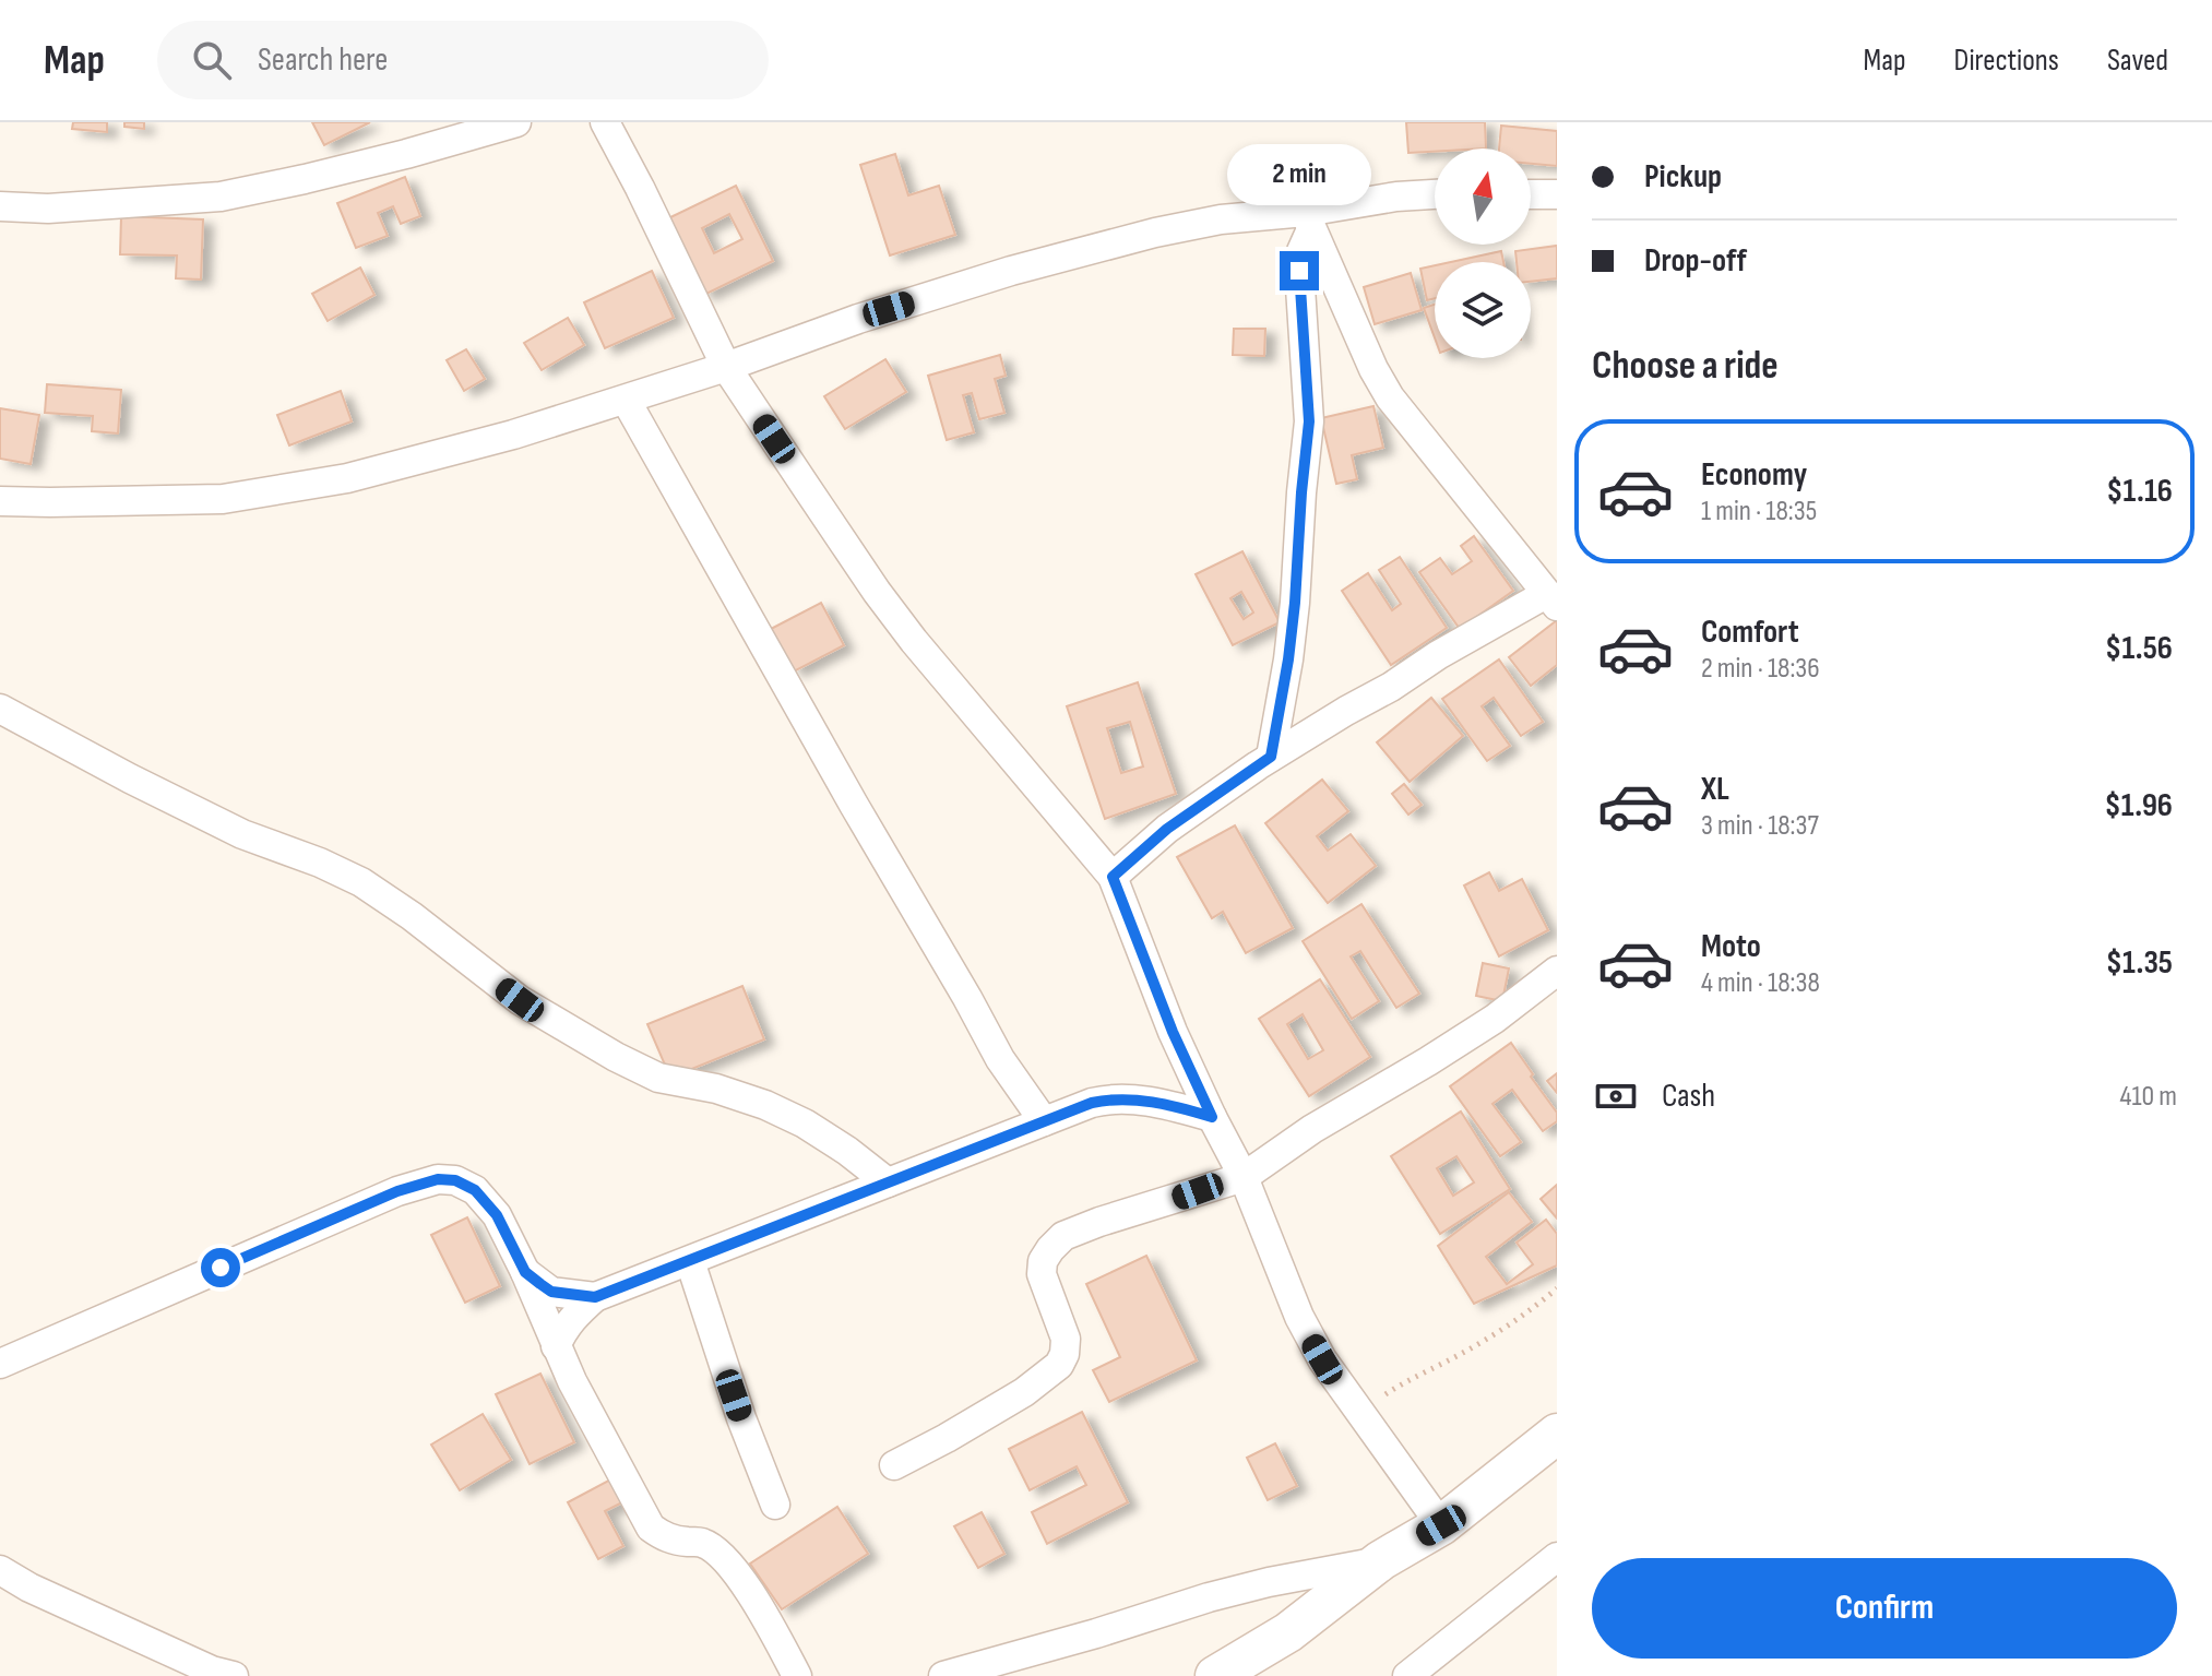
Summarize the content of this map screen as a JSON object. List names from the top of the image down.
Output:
{
  "north": "top",
  "page": {
    "header": "Map",
    "search": "Search here",
    "nav": ["Map", "Directions", "Saved"],
    "banner": ["Pickup", "Drop-off"],
    "bubble": "2 min",
    "heading": "Choose a ride",
    "list": [
      {
        "name": "Economy",
        "note": "1 min · 18:35",
        "value": "$1.16"
      },
      {
        "name": "Comfort",
        "note": "2 min · 18:36",
        "value": "$1.56"
      },
      {
        "name": "XL",
        "note": "3 min · 18:37",
        "value": "$1.96"
      },
      {
        "name": "Moto",
        "note": "4 min · 18:38",
        "value": "$1.35"
      }
    ],
    "pay": ["Cash", "410 m"],
    "buttons": "Confirm"
  }
}
